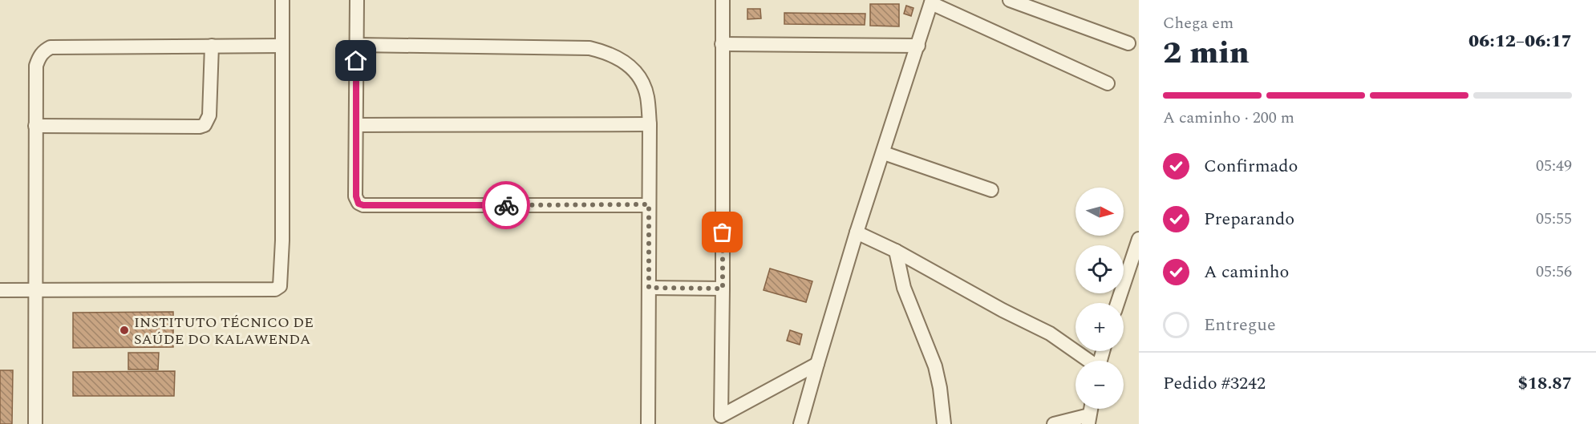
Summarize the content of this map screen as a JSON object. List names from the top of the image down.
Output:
{
  "places": ["INSTITUTO TÉCNICO DE SAÚDE DO KALAWENDA"],
  "north": "right",
  "page": {
    "heading": ["2 min", "Chega em", "06:12–06:17"],
    "panel": ["Pedido #3242", "$18.87"],
    "bar": "A caminho · 200 m",
    "list": [
      ["Confirmado", "05:49"],
      ["Preparando", "05:55"],
      ["A caminho", "05:56"],
      "Entregue"
    ],
    "map_buttons": ["+", "−"]
  }
}
